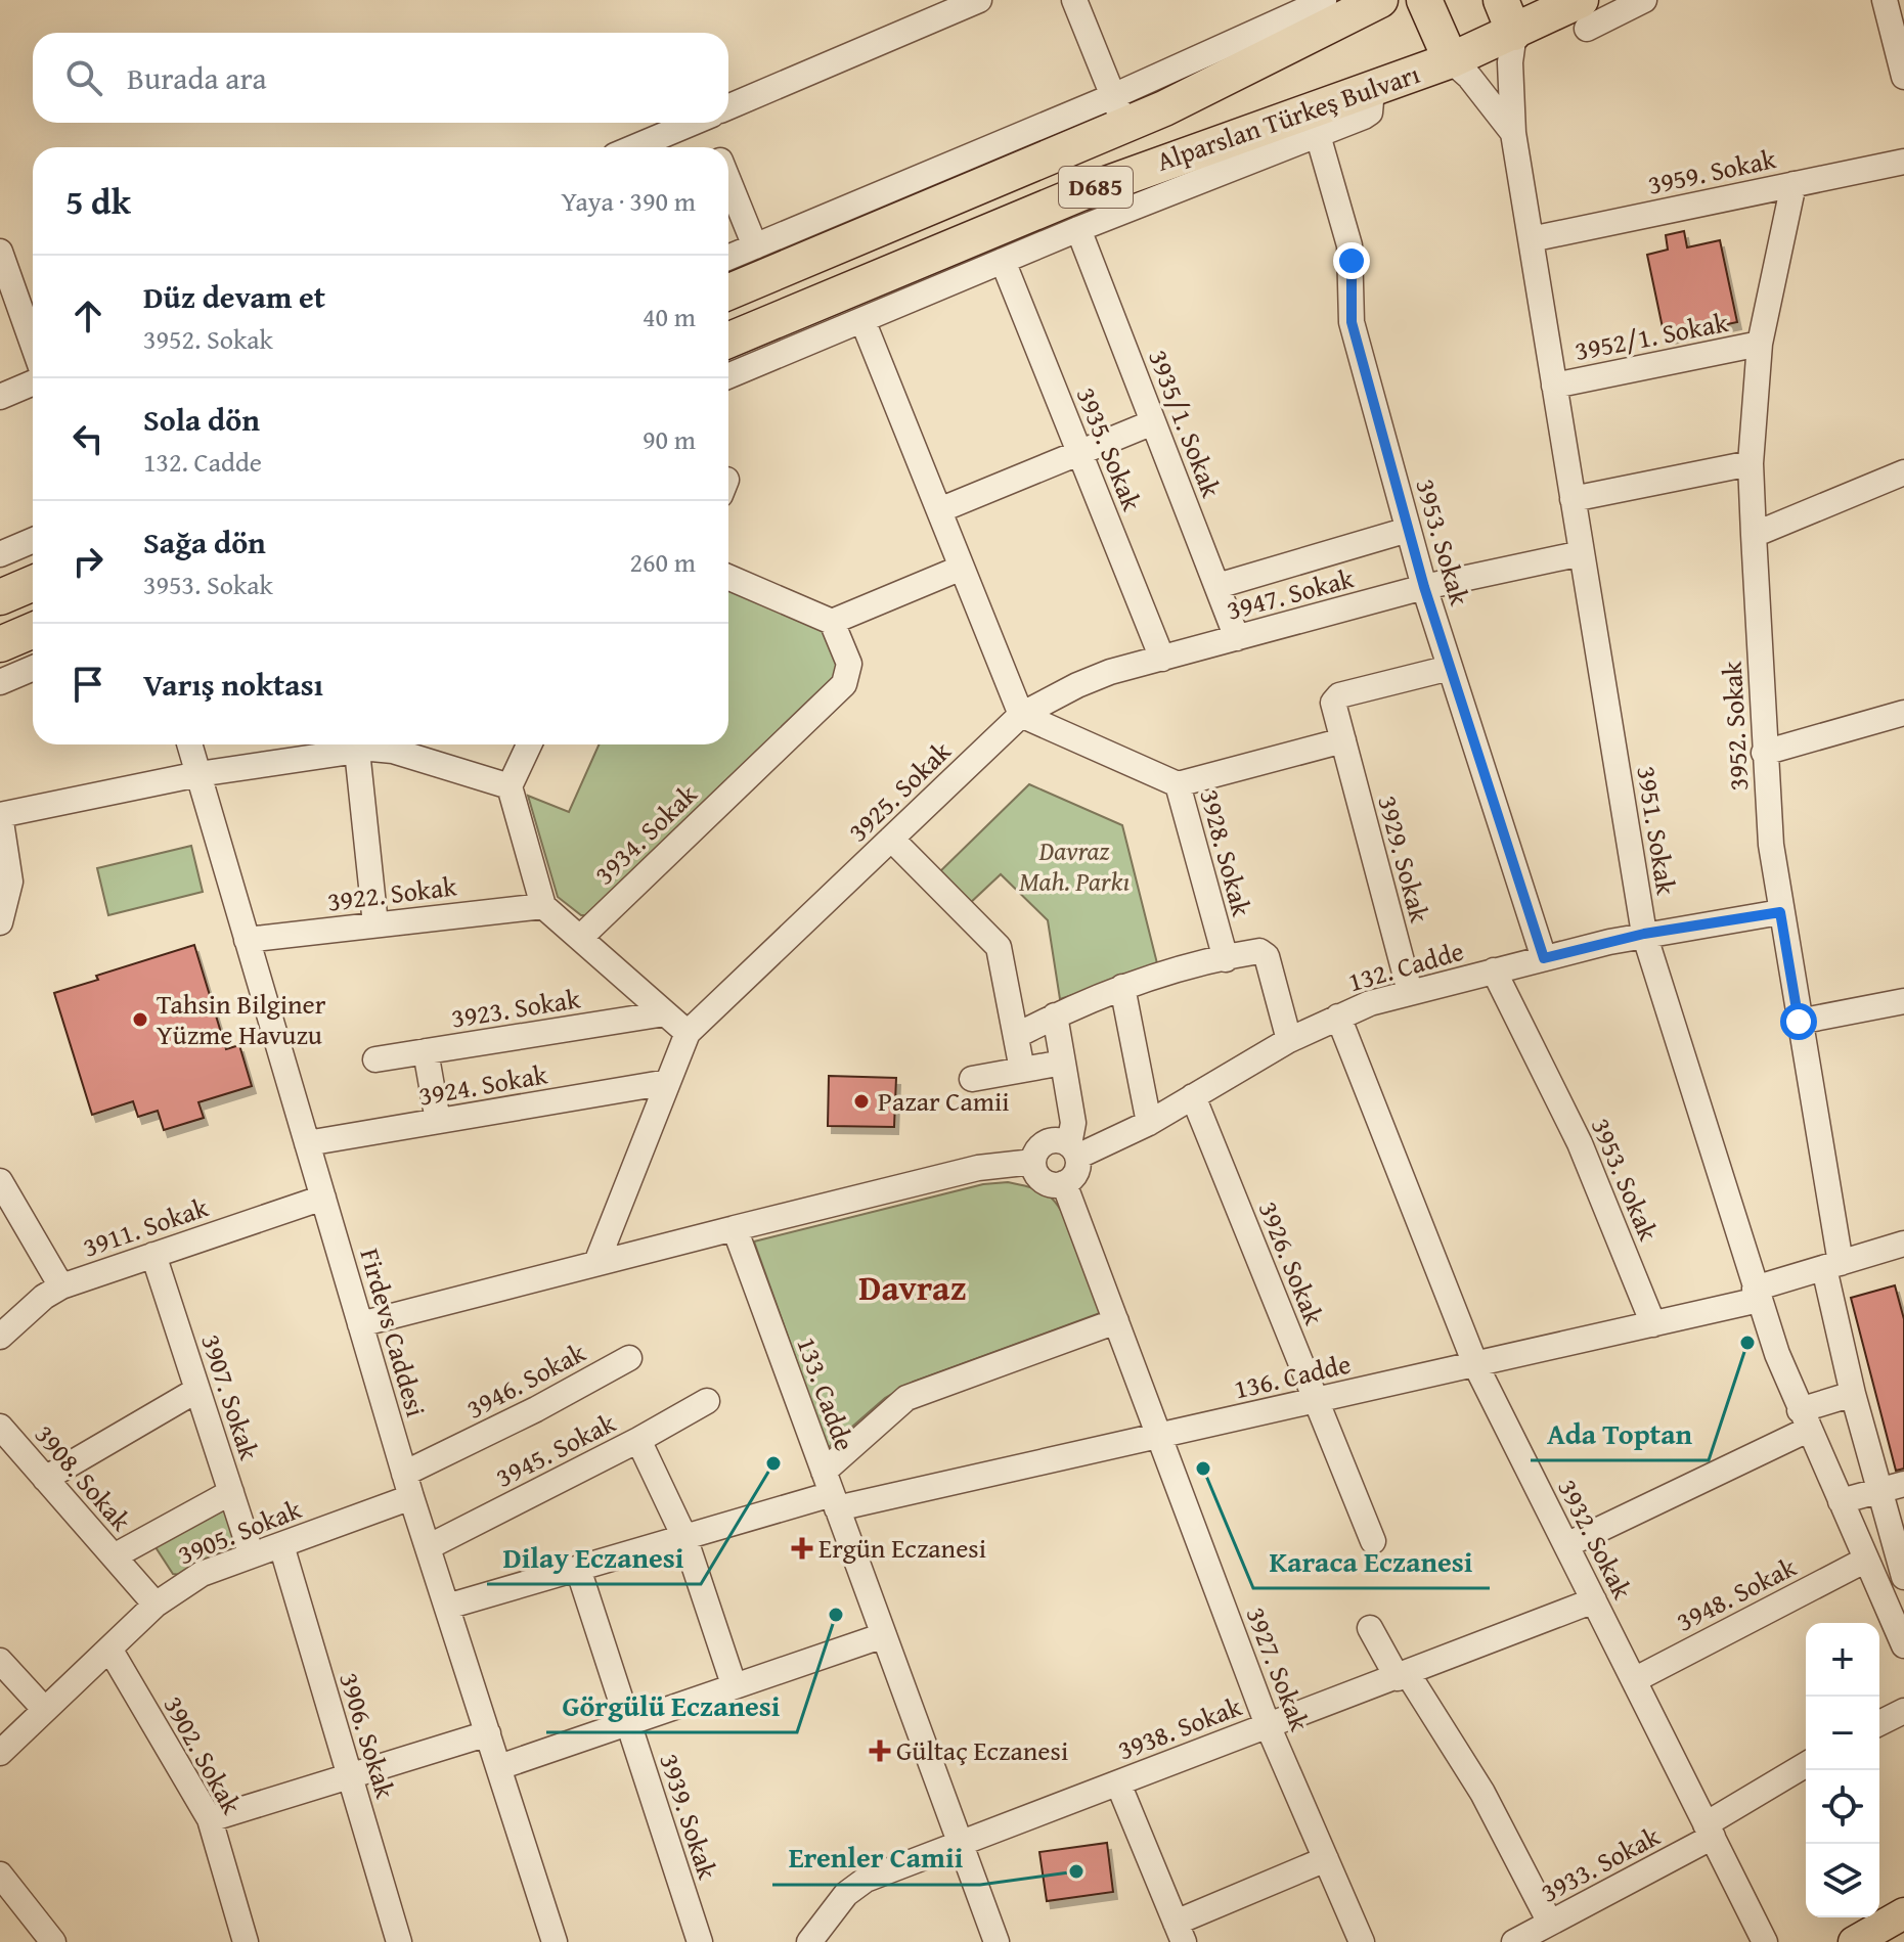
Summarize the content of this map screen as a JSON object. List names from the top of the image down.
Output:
{
  "streets": {
    "highway": ["Alparslan Türkeş Bulvarı", "D685"],
    "street": [
      "3959. Sokak",
      "3952/1. Sokak",
      "3935/1. Sokak",
      "3935. Sokak",
      "3953. Sokak",
      "3947. Sokak",
      "3952. Sokak",
      "3925. Sokak",
      "3951. Sokak",
      "3934. Sokak",
      "3928. Sokak",
      "3929. Sokak",
      "3922. Sokak",
      "132. Cadde",
      "3923. Sokak",
      "3924. Sokak",
      "3911. Sokak",
      "3926. Sokak",
      "Firdevs Caddesi",
      "136. Cadde",
      "3946. Sokak",
      "133. Cadde",
      "3907. Sokak",
      "3945. Sokak",
      "3908. Sokak",
      "3905. Sokak",
      "3932. Sokak",
      "3948. Sokak",
      "3927. Sokak",
      "3938. Sokak",
      "3906. Sokak",
      "3902. Sokak",
      "3939. Sokak",
      "3933. Sokak"
    ]
  },
  "crossings": [
    ["Alparslan Türkeş Bulvarı", "3951. Sokak"],
    ["3959. Sokak", "3952. Sokak"],
    ["3959. Sokak", "3951. Sokak"],
    ["3952/1. Sokak", "3952. Sokak"],
    ["3952/1. Sokak", "3951. Sokak"],
    ["3935/1. Sokak", "3947. Sokak"],
    ["3935. Sokak", "3947. Sokak"],
    ["3953. Sokak", "3947. Sokak"],
    ["3953. Sokak", "3929. Sokak"],
    ["3953. Sokak", "132. Cadde"],
    ["3953. Sokak", "136. Cadde"],
    ["3947. Sokak", "3925. Sokak"],
    ["3947. Sokak", "3951. Sokak"],
    ["3947. Sokak", "3928. Sokak"],
    ["3952. Sokak", "132. Cadde"],
    ["3952. Sokak", "136. Cadde"],
    ["3925. Sokak", "3928. Sokak"],
    ["3925. Sokak", "3924. Sokak"],
    ["3951. Sokak", "132. Cadde"],
    ["3951. Sokak", "136. Cadde"],
    ["3951. Sokak", "3948. Sokak"],
    ["3928. Sokak", "132. Cadde"],
    ["3929. Sokak", "132. Cadde"],
    ["3922. Sokak", "Firdevs Caddesi"],
    ["132. Cadde", "3926. Sokak"],
    ["132. Cadde", "3932. Sokak"],
    ["132. Cadde", "3927. Sokak"],
    ["3924. Sokak", "Firdevs Caddesi"],
    ["3911. Sokak", "Firdevs Caddesi"],
    ["3911. Sokak", "3907. Sokak"],
    ["3926. Sokak", "136. Cadde"],
    ["Firdevs Caddesi", "136. Cadde"],
    ["Firdevs Caddesi", "3946. Sokak"],
    ["Firdevs Caddesi", "3945. Sokak"],
    ["Firdevs Caddesi", "3905. Sokak"],
    ["136. Cadde", "133. Cadde"],
    ["136. Cadde", "3932. Sokak"],
    ["136. Cadde", "3927. Sokak"],
    ["136. Cadde", "3939. Sokak"],
    ["3946. Sokak", "3905. Sokak"],
    ["133. Cadde", "3938. Sokak"],
    ["3907. Sokak", "3905. Sokak"],
    ["3908. Sokak", "3905. Sokak"],
    ["3905. Sokak", "3906. Sokak"],
    ["3905. Sokak", "3902. Sokak"],
    ["3932. Sokak", "3948. Sokak"],
    ["3932. Sokak", "3938. Sokak"],
    ["3932. Sokak", "3933. Sokak"],
    ["3927. Sokak", "3938. Sokak"]
  ],
  "districts": ["Davraz"],
  "parks": ["Davraz Mah. Parkı"],
  "places": {
    "other": [
      "Tahsin Bilginer Yüzme Havuzu",
      "Pazar Camii",
      "Ada Toptan",
      "Dilay Eczanesi",
      "Karaca Eczanesi",
      "Görgülü Eczanesi",
      "Erenler Camii"
    ],
    "health": ["Ergün Eczanesi", "Gültaç Eczanesi"]
  },
  "page": {
    "search": "Burada ara",
    "heading": ["5 dk", "Yaya · 390 m"],
    "list": [
      ["Düz devam et", "3952. Sokak", "40 m"],
      ["Sola dön", "132. Cadde", "90 m"],
      ["Sağa dön", "3953. Sokak", "260 m"],
      "Varış noktası"
    ],
    "map_buttons": ["+", "−"]
  }
}
